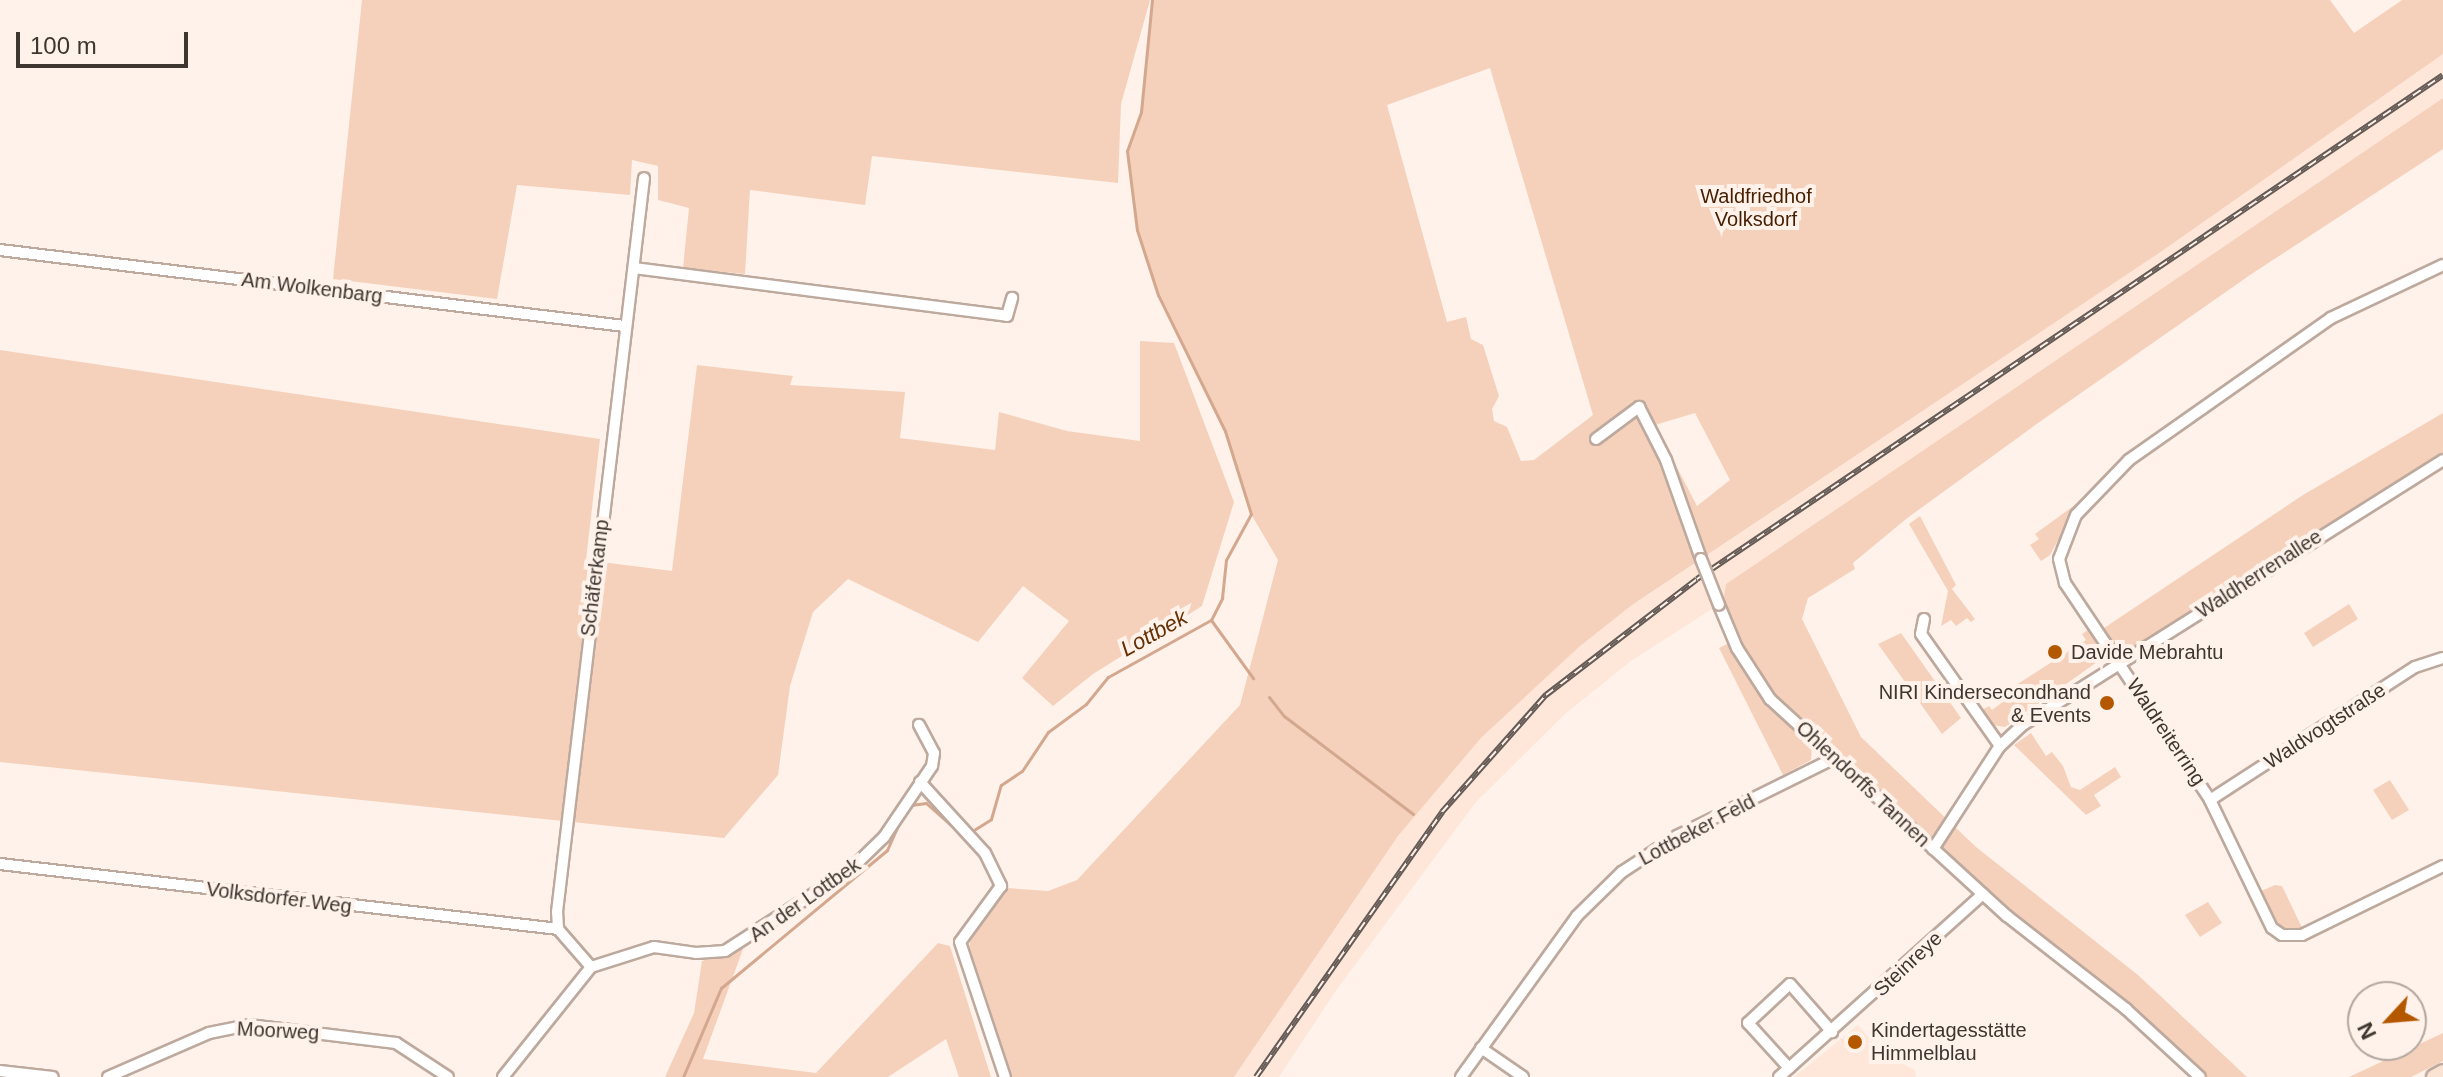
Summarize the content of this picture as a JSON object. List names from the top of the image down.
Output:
{
  "streets": {
    "street": [
      "Am Wolkenbarg",
      "Waldherrenallee",
      "Schäferkamp",
      "Waldvogtstraße",
      "Waldreiterring",
      "Ohlendorffs Tannen",
      "Lottbeker Feld",
      "Volksdorfer Weg",
      "An der Lottbek",
      "Steinreye",
      "Moorweg"
    ]
  },
  "crossings": [
    ["Am Wolkenbarg", "Schäferkamp"],
    ["Waldherrenallee", "Waldreiterring"],
    ["Waldherrenallee", "Ohlendorffs Tannen"],
    ["Schäferkamp", "Volksdorfer Weg"],
    ["Waldvogtstraße", "Waldreiterring"],
    ["Ohlendorffs Tannen", "Lottbeker Feld"],
    ["Ohlendorffs Tannen", "Steinreye"]
  ],
  "water": ["Lottbek"],
  "parks": ["Waldfriedhof Volksdorf"],
  "places": ["Davide Mebrahtu", "NIRI Kindersecondhand & Events", "Kindertagesstätte Himmelblau"],
  "scale_bar": "100 m",
  "north": "bottom left"
}
